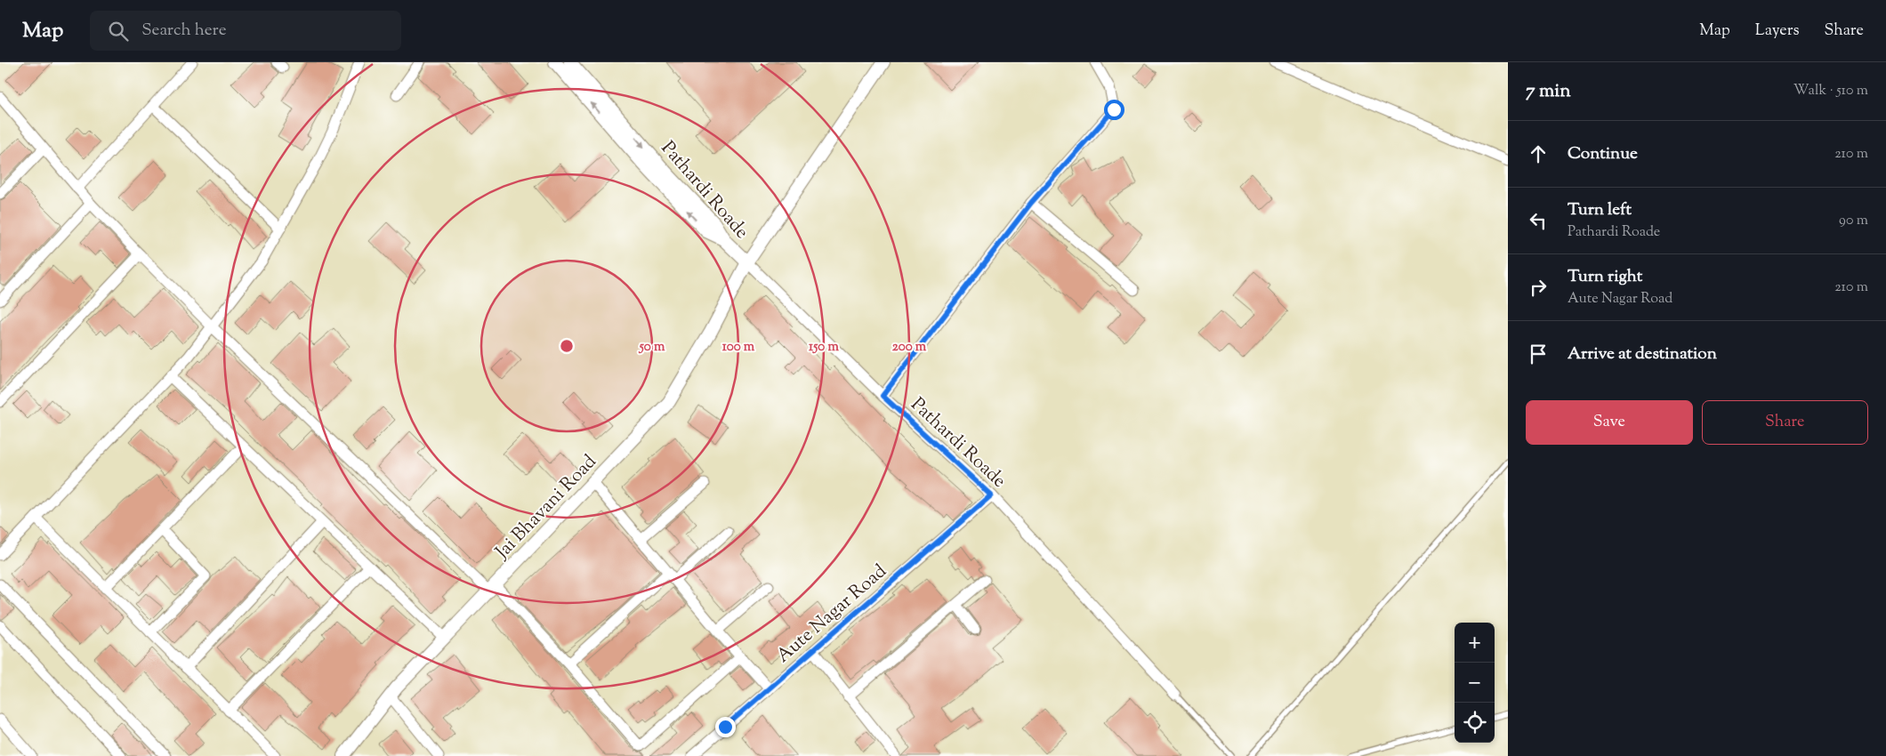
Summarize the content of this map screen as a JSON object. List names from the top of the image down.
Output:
{
  "streets": {
    "street": ["Pathardi Roade", "Jai Bhavani Road", "Aute Nagar Road"]
  },
  "crossings": [
    ["Pathardi Roade", "Jai Bhavani Road"],
    ["Pathardi Roade", "Aute Nagar Road"]
  ],
  "page": {
    "header": "Map",
    "search": "Search here",
    "nav": ["Map", "Layers", "Share"],
    "heading": ["7 min", "Walk · 510 m"],
    "list": [
      ["Continue", "210 m"],
      ["Turn left", "Pathardi Roade", "90 m"],
      ["Turn right", "Aute Nagar Road", "210 m"],
      "Arrive at destination"
    ],
    "buttons": ["Save", "Share"],
    "map_buttons": ["+", "−"]
  },
  "rings": [
    "50 m",
    "100 m",
    "150 m",
    "200 m"
  ]
}
